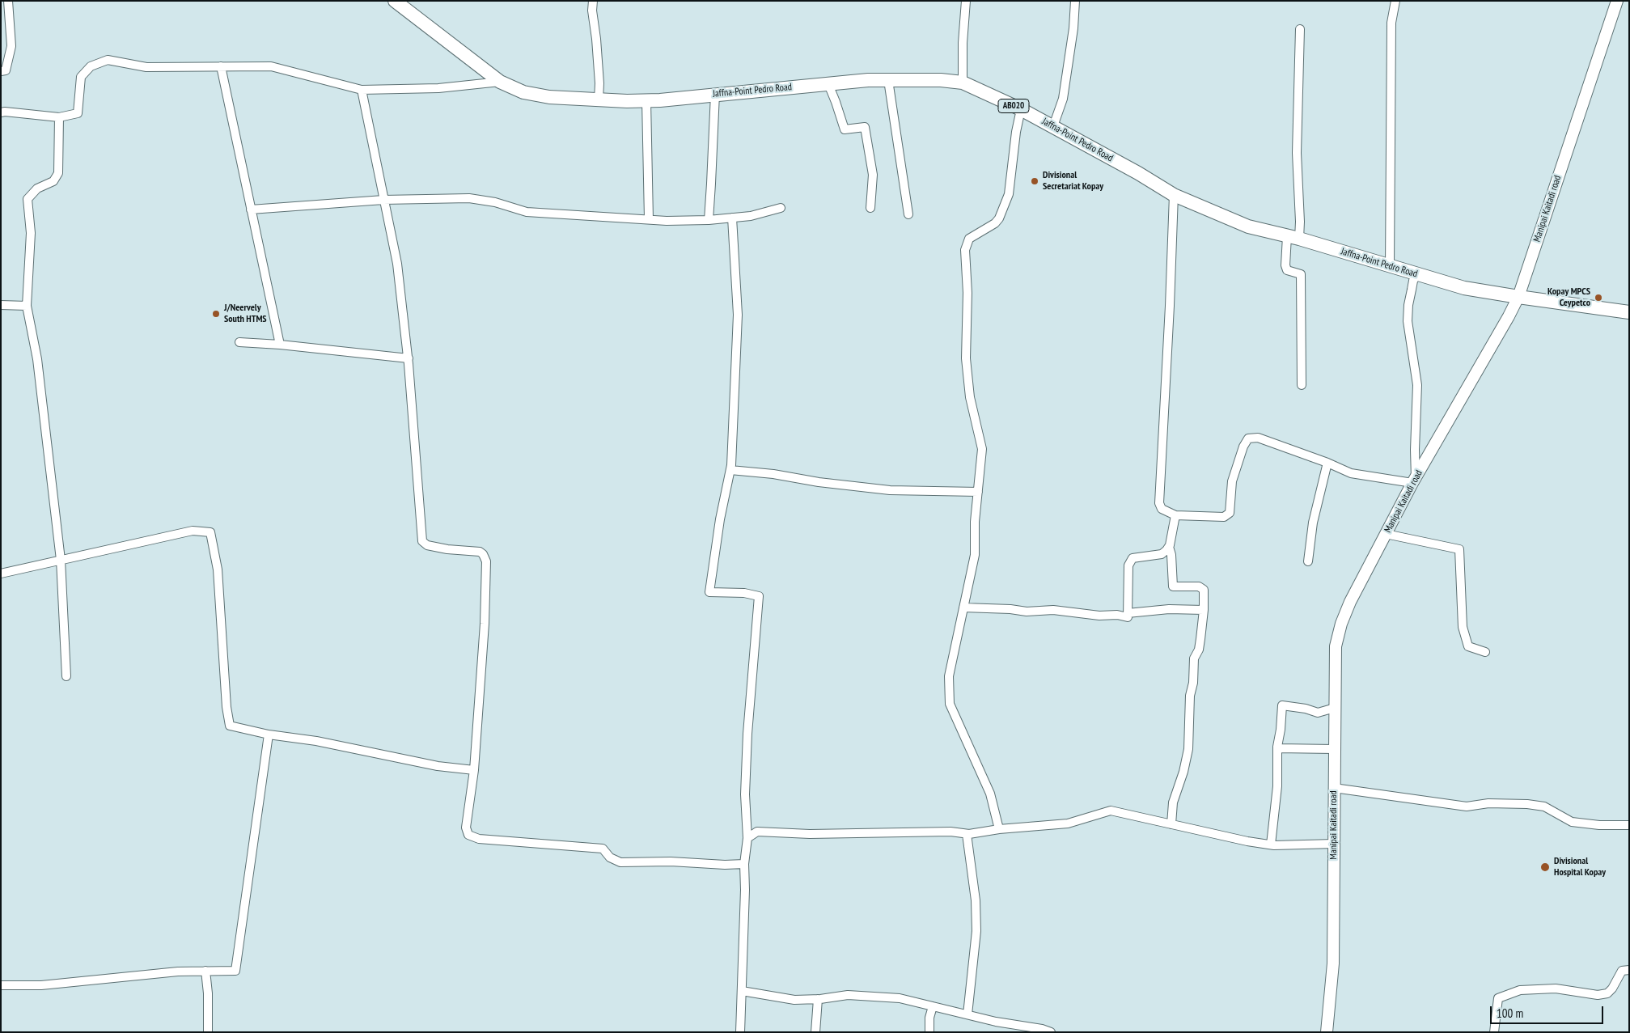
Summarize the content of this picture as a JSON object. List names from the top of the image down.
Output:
{
  "streets": {
    "main road": ["Jaffna-Point Pedro Road", "AB020", "Manipai Kaitadi road"]
  },
  "crossings": [
    ["Jaffna-Point Pedro Road", "Manipai Kaitadi road"]
  ],
  "places": [
    "Divisional Secretariat Kopay",
    "Kopay MPCS Ceypetco",
    "J/Neervely South HTMS",
    "Divisional Hospital Kopay"
  ],
  "scale_bar": "100 m"
}
